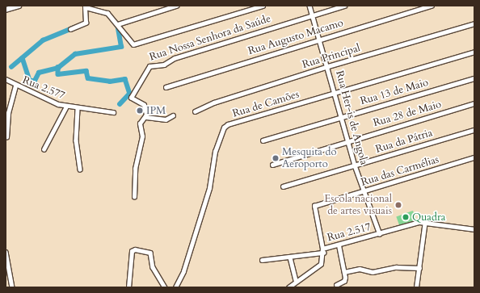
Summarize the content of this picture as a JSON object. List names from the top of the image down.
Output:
{
  "streets": {
    "street": [
      "Rua Augusto Macamo",
      "Rua Nossa Senhora da Saúde",
      "Rua Principal",
      "Rua 2.577",
      "Rua 13 de Maio",
      "Rua de Camões",
      "Rua 28 de Maio",
      "Rua Her-is de Angola",
      "Rua da Pátria",
      "Rua das Carmélias",
      "Rua 2.517"
    ]
  },
  "crossings": [
    ["Rua Augusto Macamo", "Rua Her-is de Angola"],
    ["Rua Nossa Senhora da Saúde", "Rua Her-is de Angola"],
    ["Rua Principal", "Rua Her-is de Angola"],
    ["Rua 13 de Maio", "Rua Her-is de Angola"],
    ["Rua de Camões", "Rua Her-is de Angola"],
    ["Rua 28 de Maio", "Rua Her-is de Angola"],
    ["Rua Her-is de Angola", "Rua da Pátria"],
    ["Rua Her-is de Angola", "Rua das Carmélias"],
    ["Rua Her-is de Angola", "Rua 2.517"],
    ["Rua das Carmélias", "Rua 2.517"]
  ],
  "places": [
    "IPM",
    "Mesquita do Aeroporto",
    "Escola nacional de artes visuais",
    "Quadra"
  ]
}
